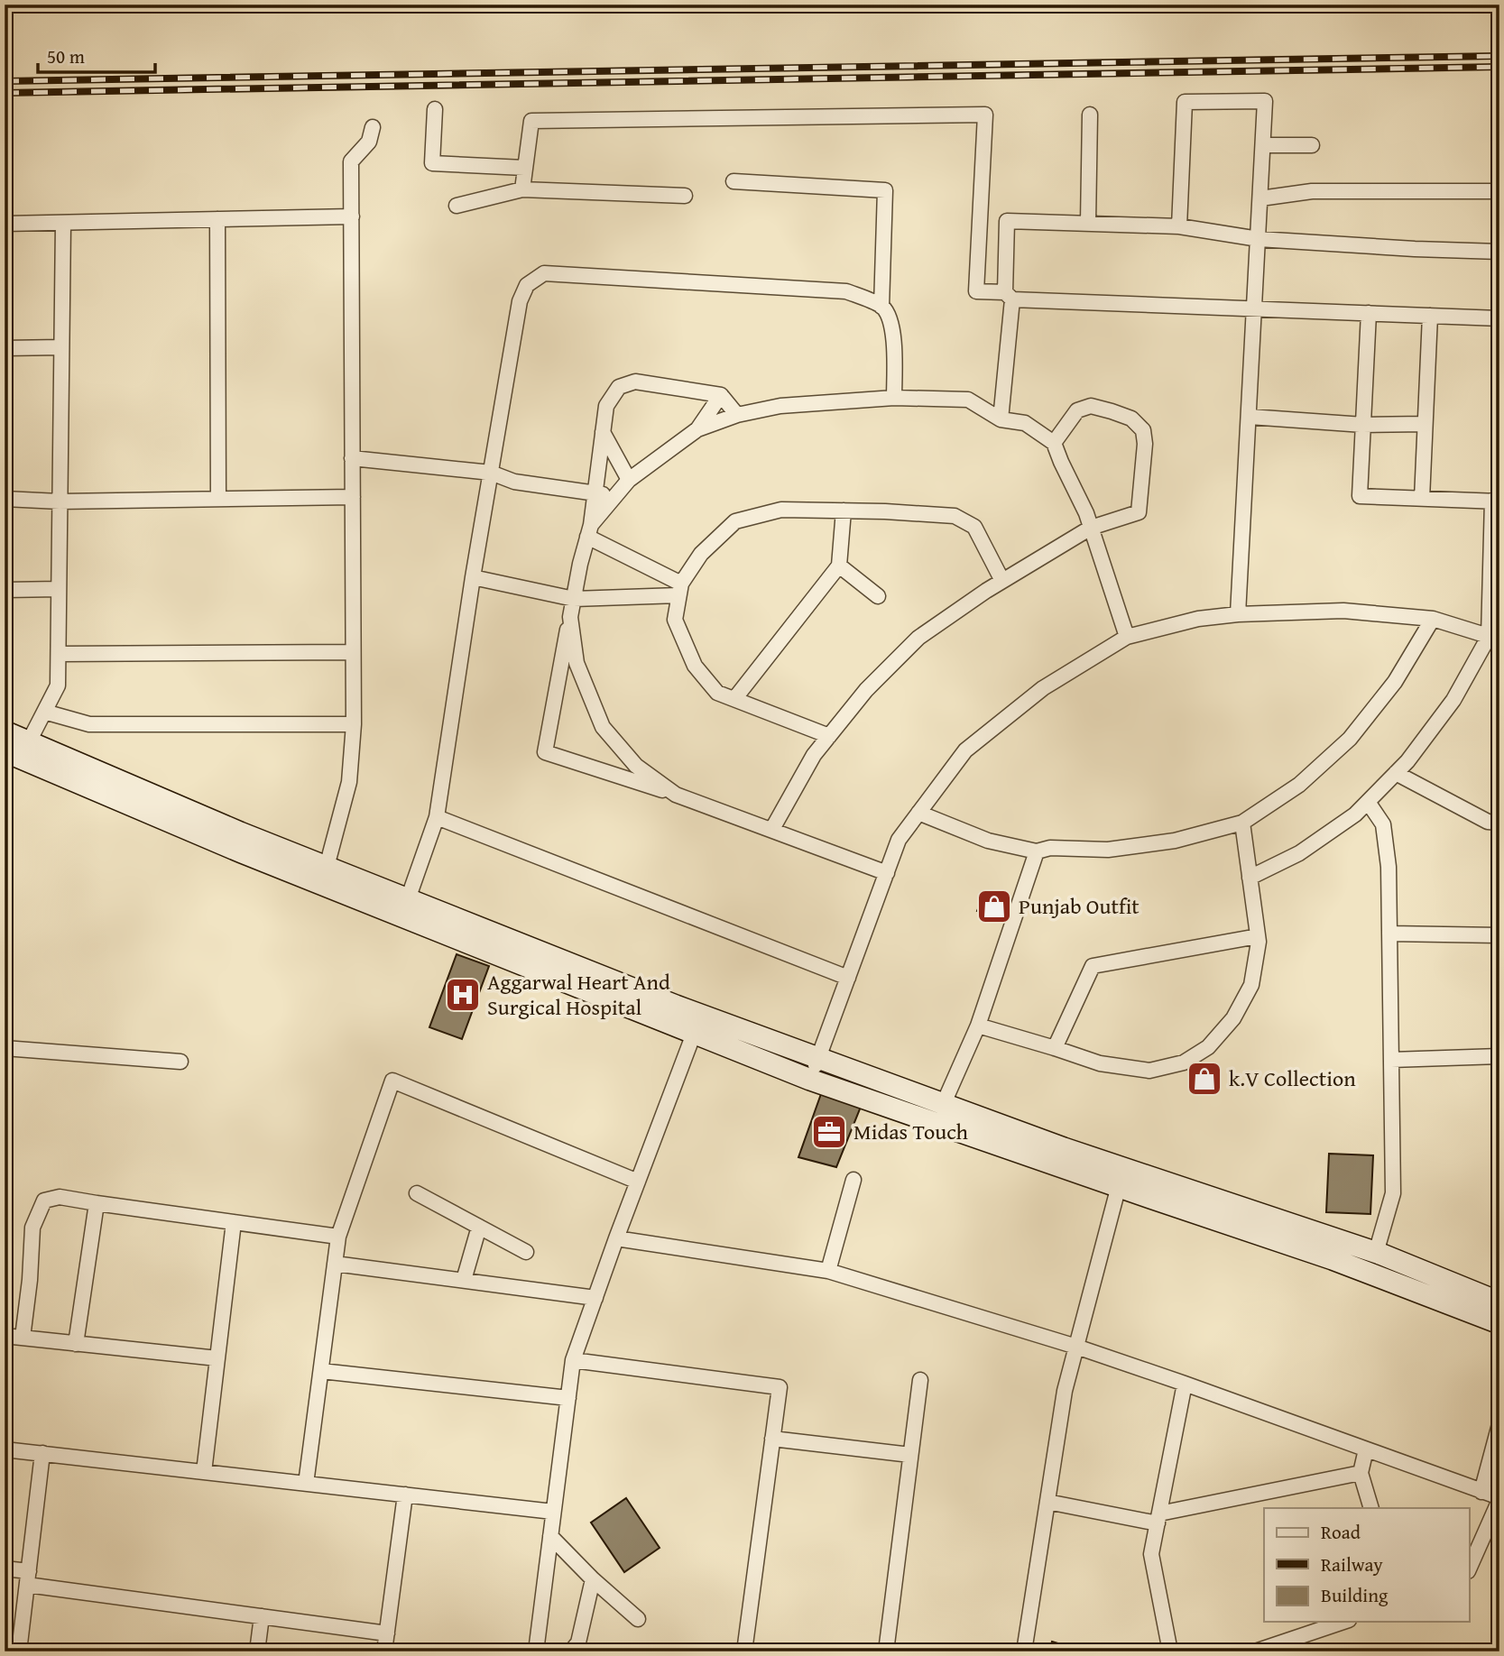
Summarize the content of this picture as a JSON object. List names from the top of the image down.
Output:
{
  "places": {
    "shop": ["Punjab Outfit", "k.V Collection"],
    "hospital": ["Aggarwal Heart And Surgical Hospital"],
    "office": ["Midas Touch"]
  },
  "legend": ["Road", "Railway", "Building"],
  "scale_bar": "50 m"
}
